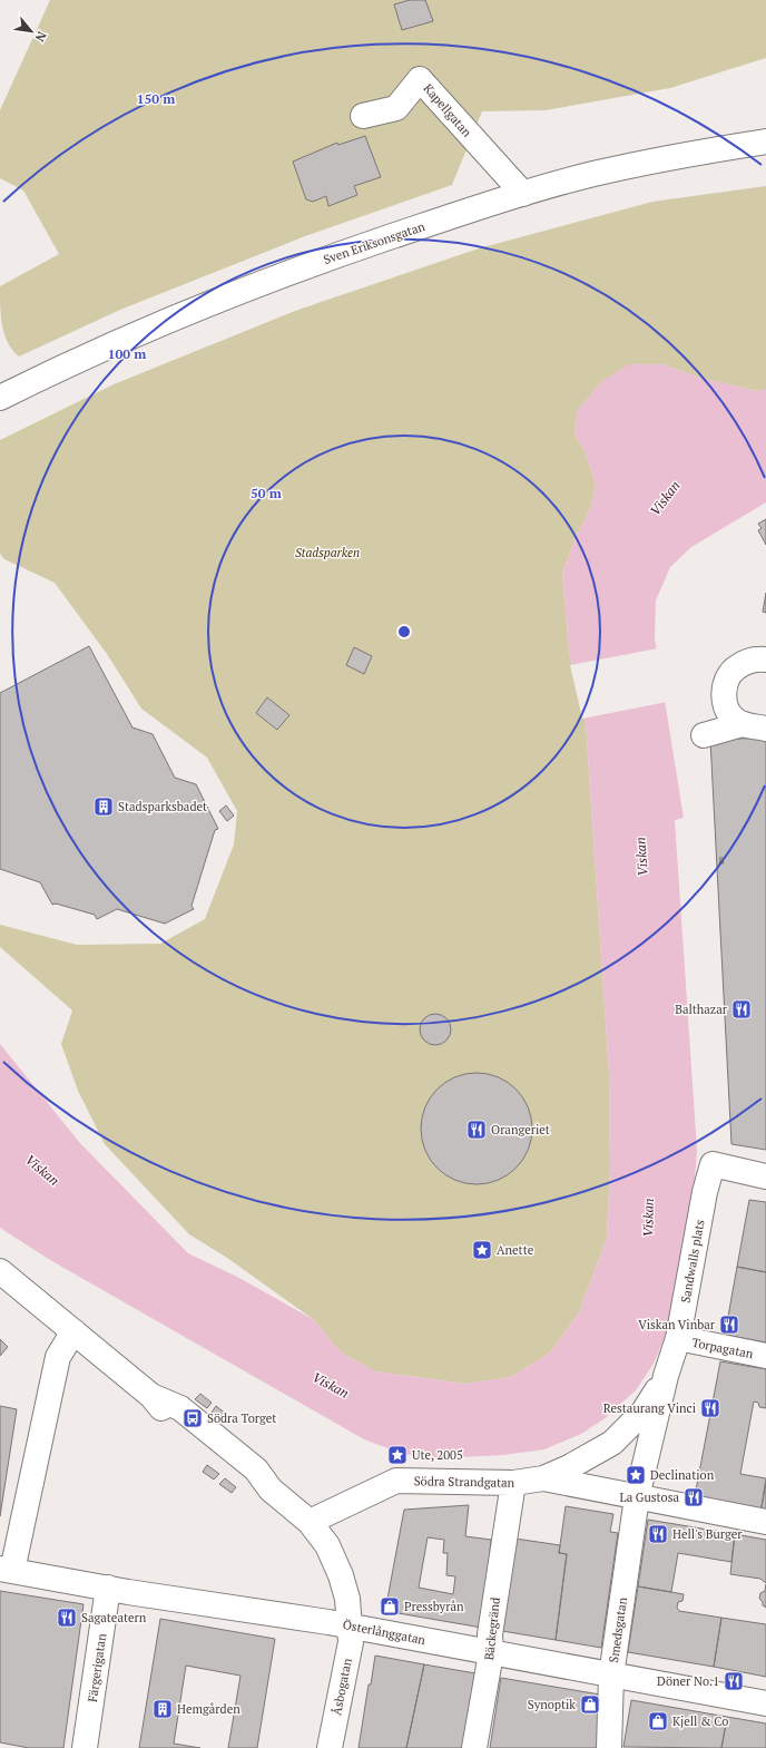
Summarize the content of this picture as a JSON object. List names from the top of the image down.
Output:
{
  "streets": {
    "street": [
      "Kapellgatan",
      "Sven Eriksonsgatan",
      "Sandwalls plats",
      "Torpagatan",
      "Södra Strandgatan",
      "Bäckegränd",
      "Smedsgatan",
      "Österlånggatan",
      "Färgerigatan",
      "Åsbogatan"
    ]
  },
  "crossings": [
    ["Kapellgatan", "Sven Eriksonsgatan"],
    ["Sandwalls plats", "Torpagatan"],
    ["Sandwalls plats", "Södra Strandgatan"],
    ["Sandwalls plats", "Smedsgatan"],
    ["Södra Strandgatan", "Bäckegränd"],
    ["Södra Strandgatan", "Åsbogatan"],
    ["Bäckegränd", "Österlånggatan"],
    ["Smedsgatan", "Österlånggatan"],
    ["Österlånggatan", "Färgerigatan"],
    ["Österlånggatan", "Åsbogatan"]
  ],
  "water": ["Viskan"],
  "parks": ["Stadsparken"],
  "places": {
    "building": ["Stadsparksbadet", "Hemgården"],
    "restaurant": [
      "Balthazar",
      "Orangeriet",
      "Viskan Vinbar",
      "Restaurang Vinci",
      "La Gustosa",
      "Hell's Burger",
      "Sagateatern",
      "Döner No.1"
    ],
    "place": ["Anette", "Ute, 2005", "Declination"],
    "bus stop": ["Södra Torget"],
    "shop": ["Pressbyrån", "Synoptik", "Kjell & Co"]
  },
  "house_numbers": ["8"],
  "north": "bottom right",
  "rings": ["150 m", "100 m", "50 m"]
}
